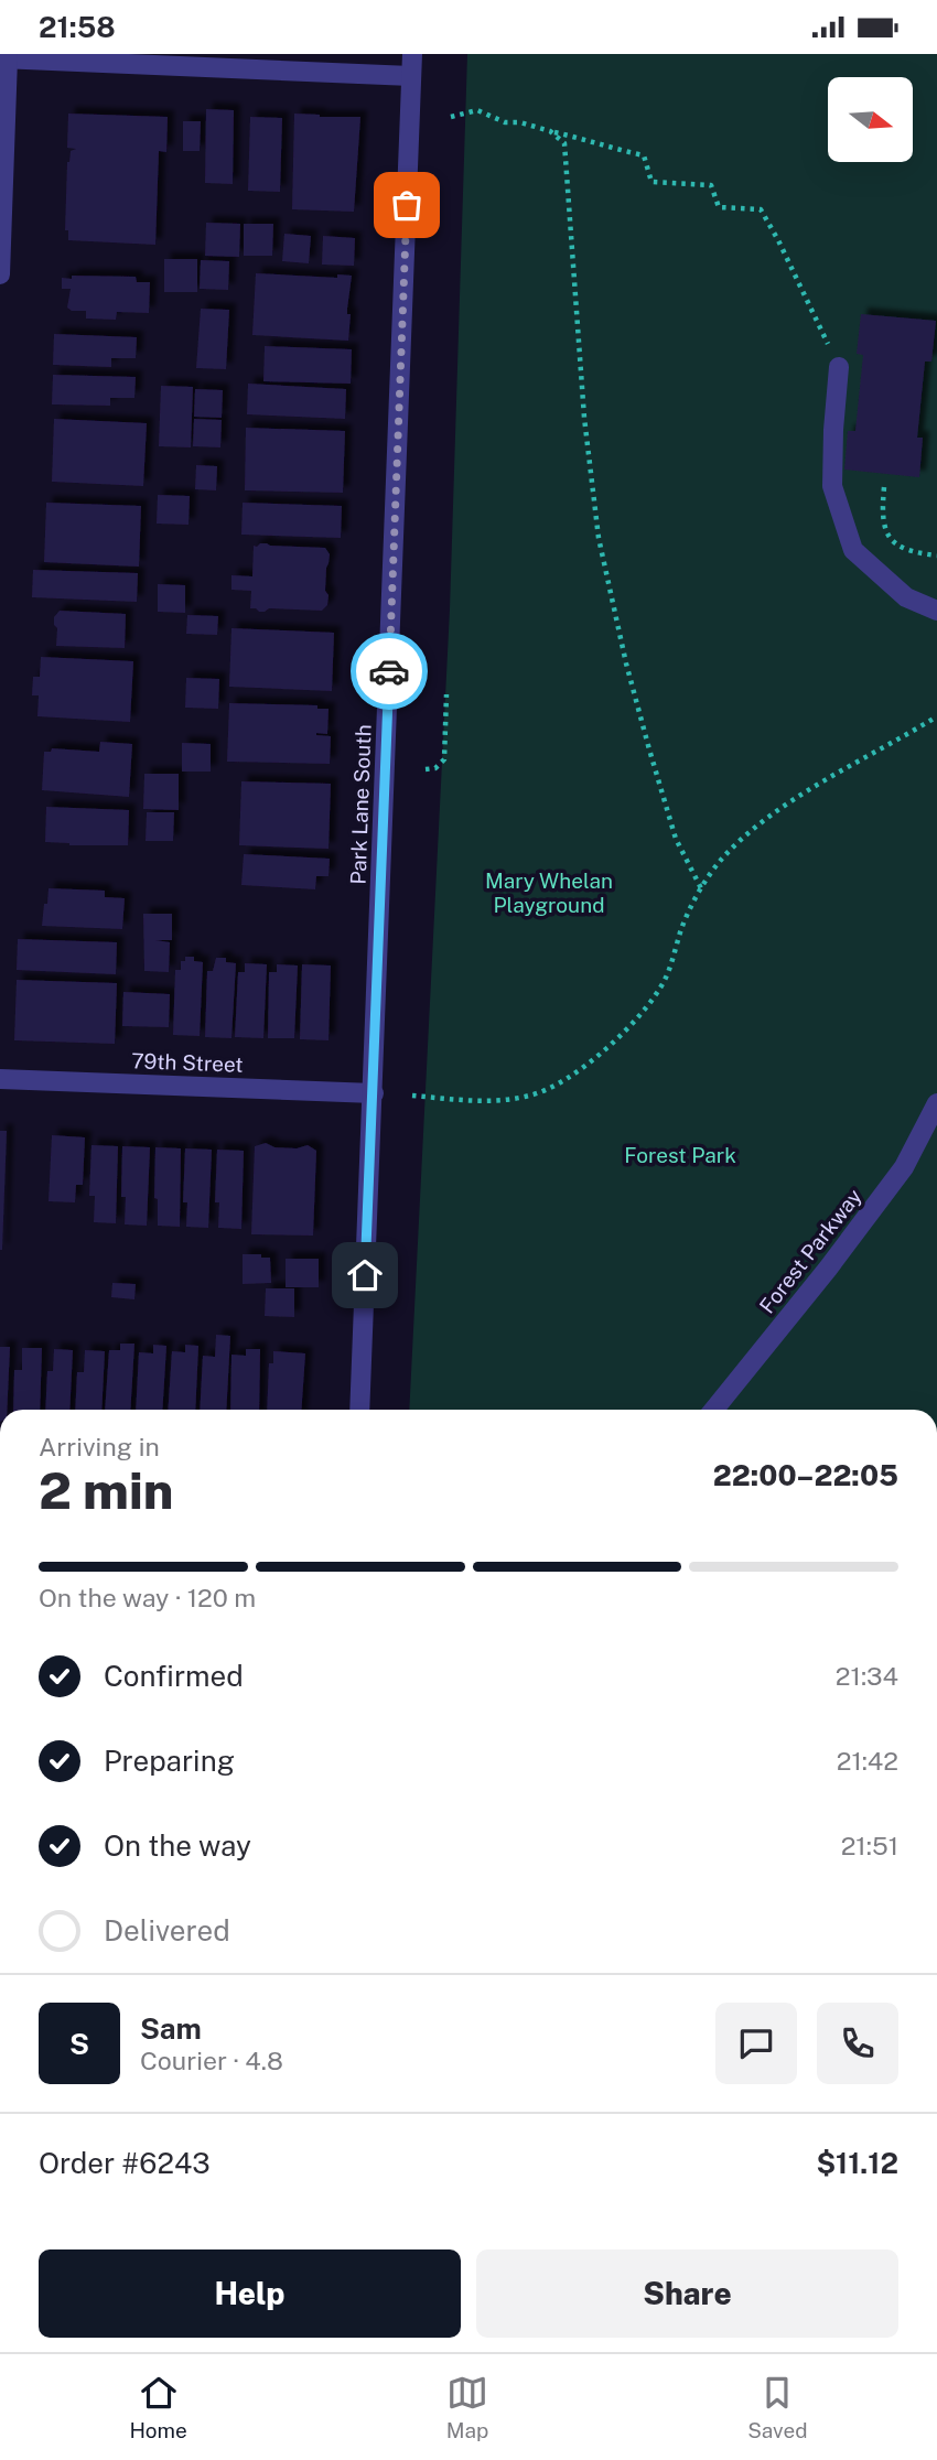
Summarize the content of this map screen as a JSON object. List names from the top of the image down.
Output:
{
  "streets": {
    "street": ["Park Lane South", "79th Street", "Forest Parkway"]
  },
  "crossings": [
    ["Park Lane South", "79th Street"]
  ],
  "parks": ["Mary Whelan Playground", "Forest Park"],
  "north": "right",
  "page": {
    "status": "21:58",
    "heading": ["2 min", "Arriving in", "22:00–22:05"],
    "panel": [
      "Sam",
      "Courier · 4.8",
      "Order #6243",
      "$11.12"
    ],
    "bar": "On the way · 120 m",
    "list": [
      ["Confirmed", "21:34"],
      ["Preparing", "21:42"],
      ["On the way", "21:51"],
      "Delivered"
    ],
    "round": "S",
    "buttons": ["Help", "Share"],
    "tabs": ["Home", "Map", "Saved"]
  }
}
